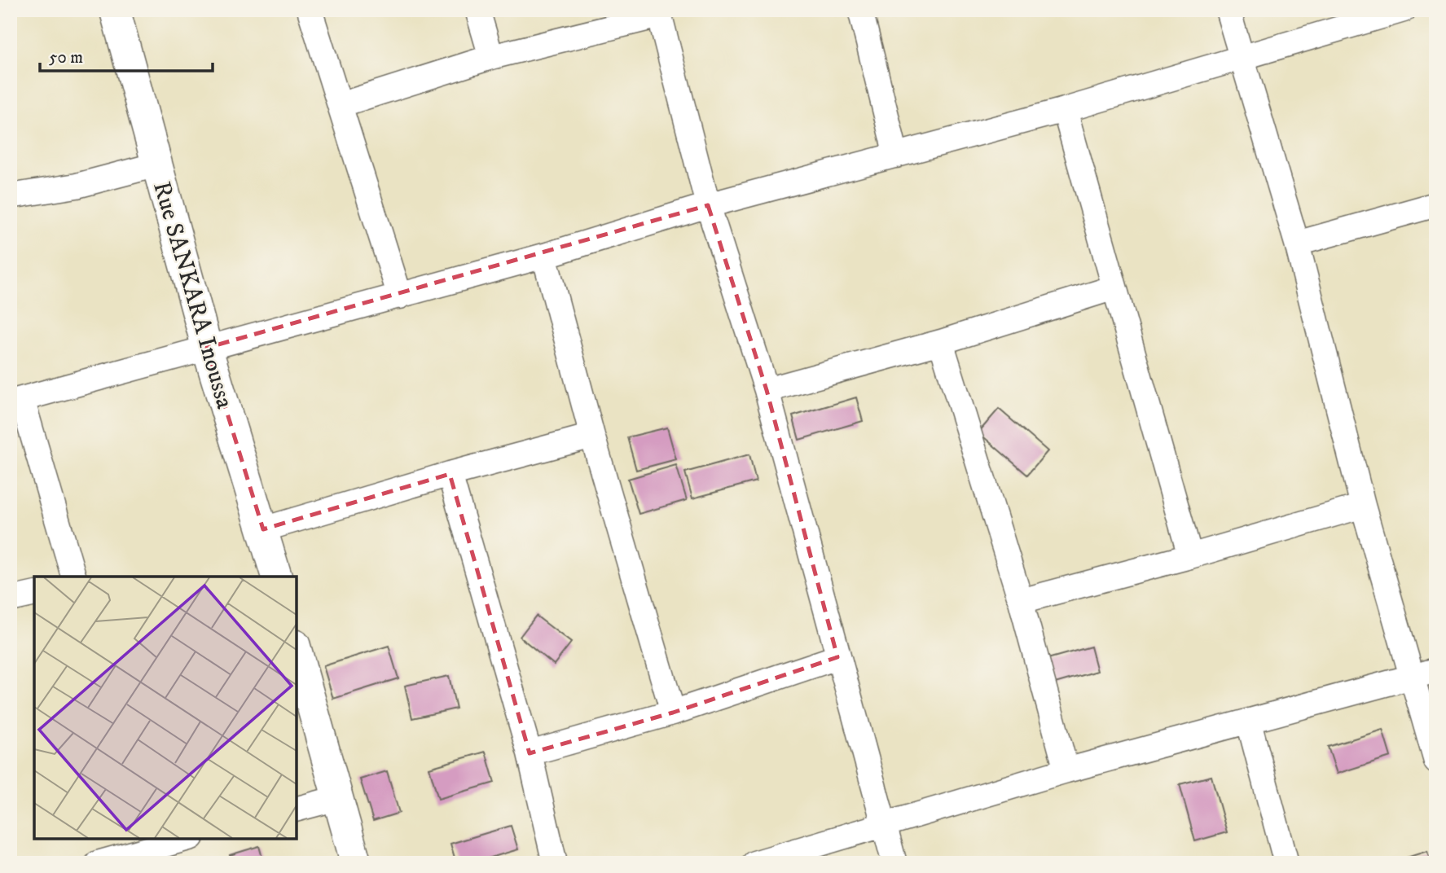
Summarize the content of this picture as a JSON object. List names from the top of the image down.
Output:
{
  "streets": {
    "street": ["Rue SANKARA Inoussa"]
  },
  "scale_bar": "50 m"
}
